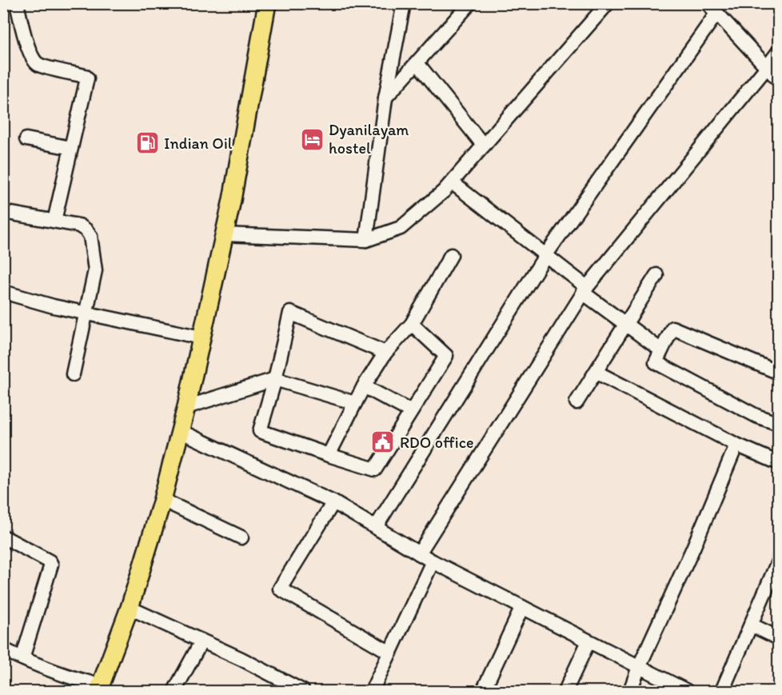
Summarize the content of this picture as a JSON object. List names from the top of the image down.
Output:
{
  "places": {
    "hotel": ["Dyanilayam hostel"],
    "fuel station": ["Indian Oil"],
    "public building": ["RDO office"]
  }
}
